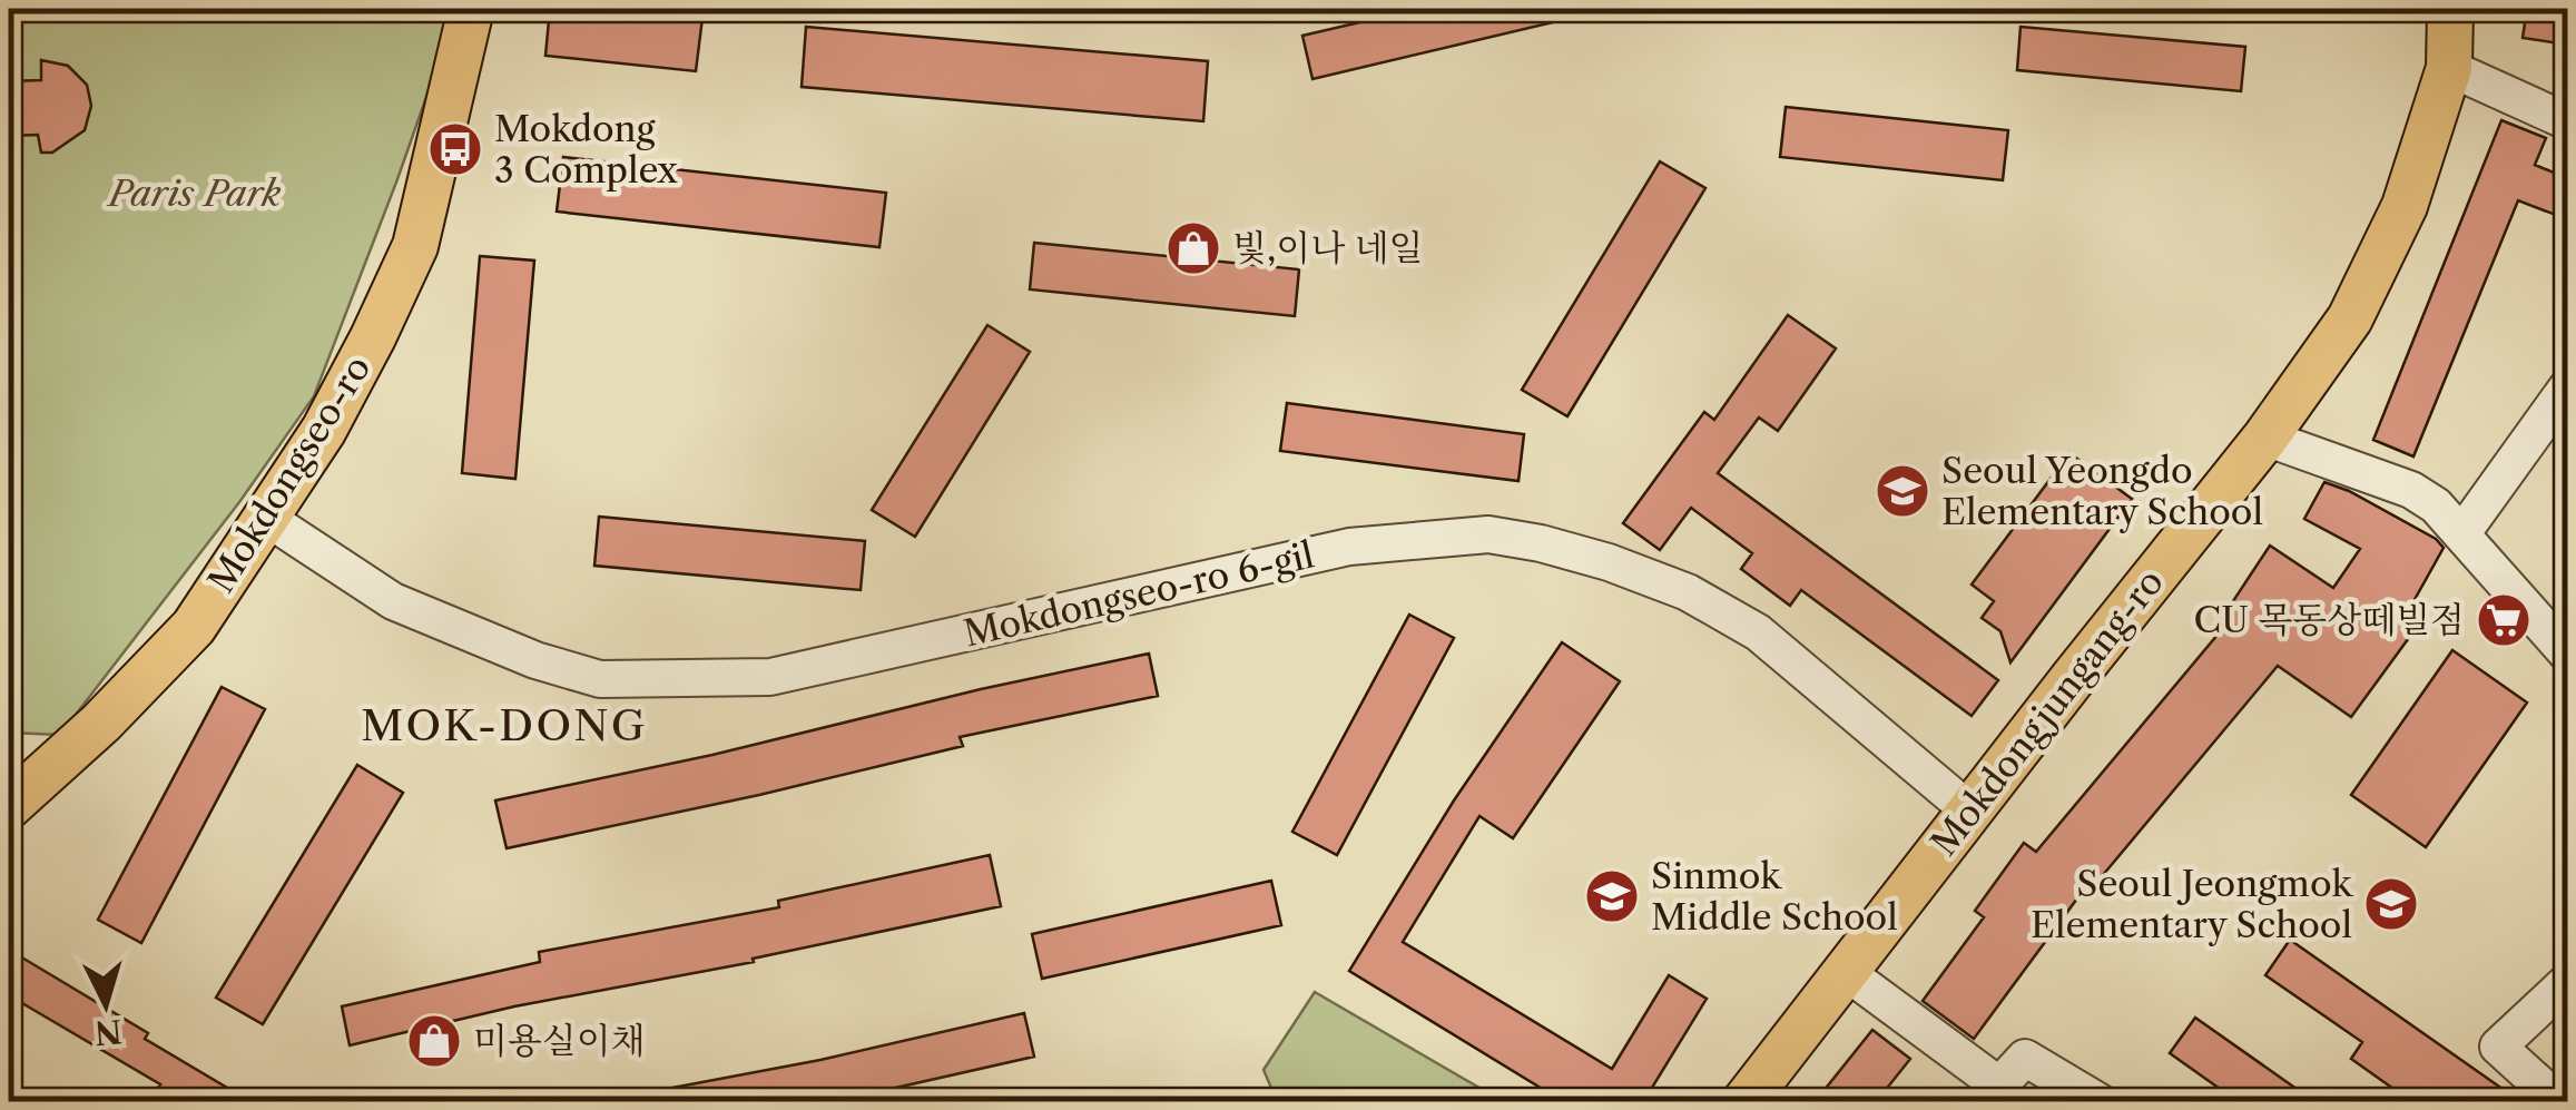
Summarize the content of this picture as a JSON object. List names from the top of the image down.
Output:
{
  "streets": {
    "main road": ["Mokdongseo-ro", "Mokdongjungang-ro"],
    "street": ["Mokdongseo-ro 6-gil"]
  },
  "crossings": [
    ["Mokdongseo-ro", "Mokdongseo-ro 6-gil"],
    ["Mokdongseo-ro 6-gil", "Mokdongjungang-ro"]
  ],
  "districts": ["MOK-DONG"],
  "parks": ["Paris Park"],
  "places": {
    "bus stop": ["Mokdong 3 Complex"],
    "shop": ["빛,이나 네일", "미용실이채"],
    "school or university": ["Seoul Yeongdo Elementary School", "Sinmok Middle School", "Seoul Jeongmok Elementary School"],
    "supermarket": ["CU 목동상떼빌점"]
  },
  "north": "bottom"
}
